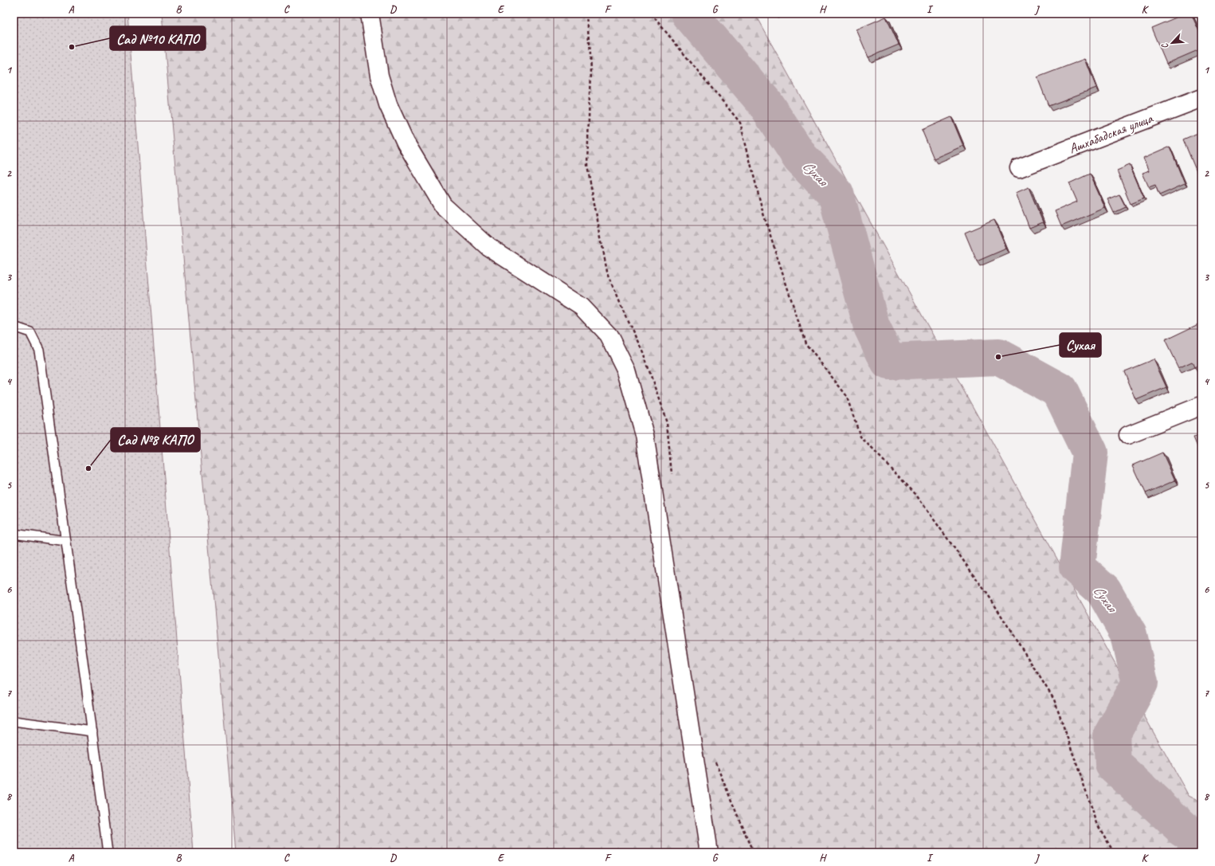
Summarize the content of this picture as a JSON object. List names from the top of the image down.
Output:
{
  "streets": {
    "street": ["Ашхабадская улица"]
  },
  "water": ["Сухая"],
  "places": ["Сад №10 КАПО", "Сухая", "Сад №8 КАПО"],
  "north": "bottom left",
  "grid": {
    "columns": [
      "A",
      "B",
      "C",
      "D",
      "E",
      "F",
      "G",
      "H",
      "I",
      "J",
      "K"
    ],
    "rows": [
      "1",
      "2",
      "3",
      "4",
      "5",
      "6",
      "7",
      "8"
    ]
  }
}
